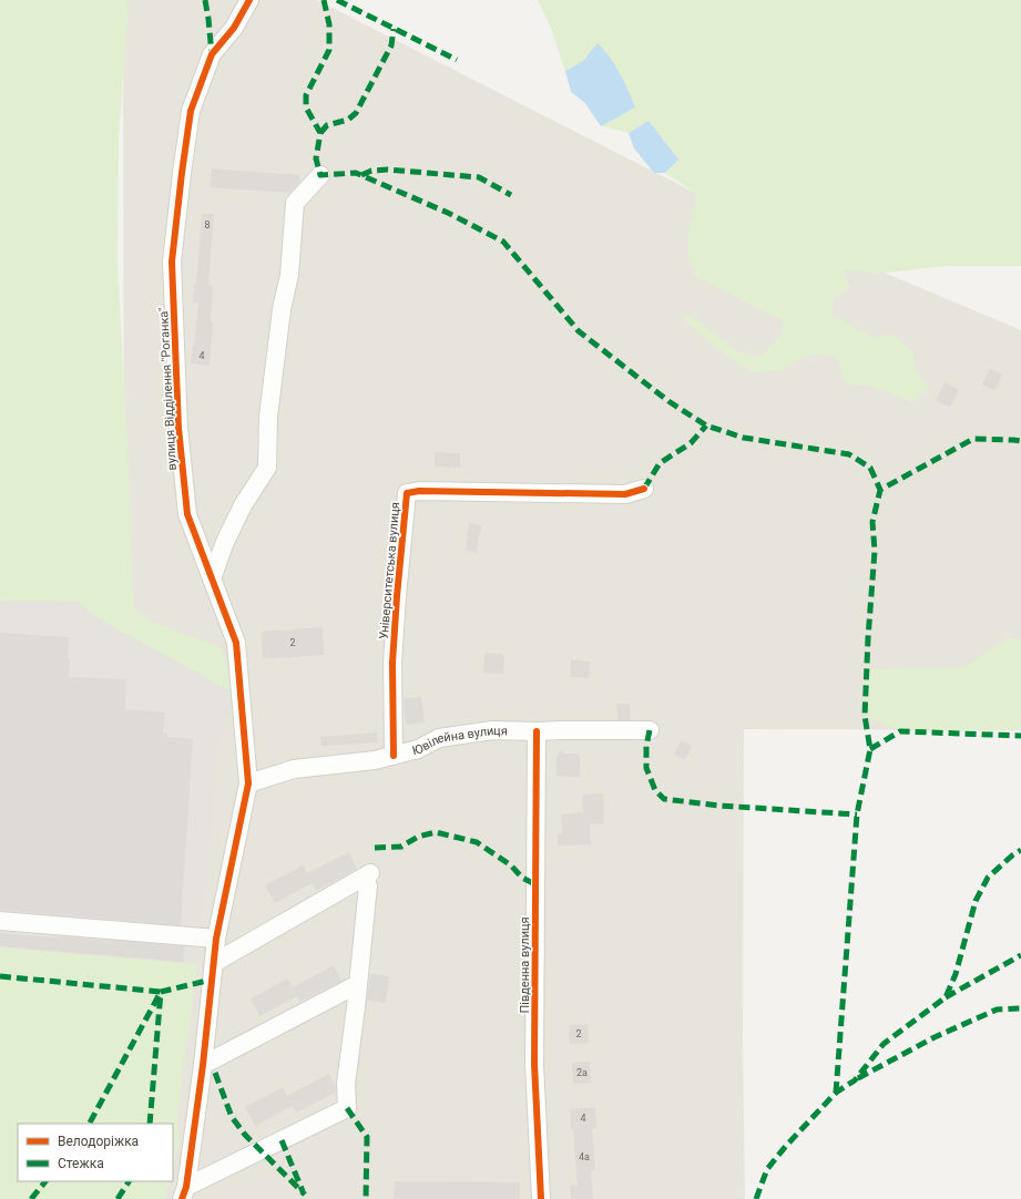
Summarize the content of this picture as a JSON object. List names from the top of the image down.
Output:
{
  "streets": {
    "street": [
      "вулиця Відділення \"Роганка\"",
      "Університетська вулиця",
      "Ювілейна вулиця",
      "Південна вулиця"
    ]
  },
  "crossings": [
    ["вулиця Відділення \"Роганка\"", "Ювілейна вулиця"],
    ["Університетська вулиця", "Ювілейна вулиця"],
    ["Ювілейна вулиця", "Південна вулиця"]
  ],
  "house_numbers": [
    "8",
    "4",
    "2",
    "2",
    "2а",
    "4",
    "4а"
  ],
  "legend": ["Велодоріжка", "Стежка"]
}
